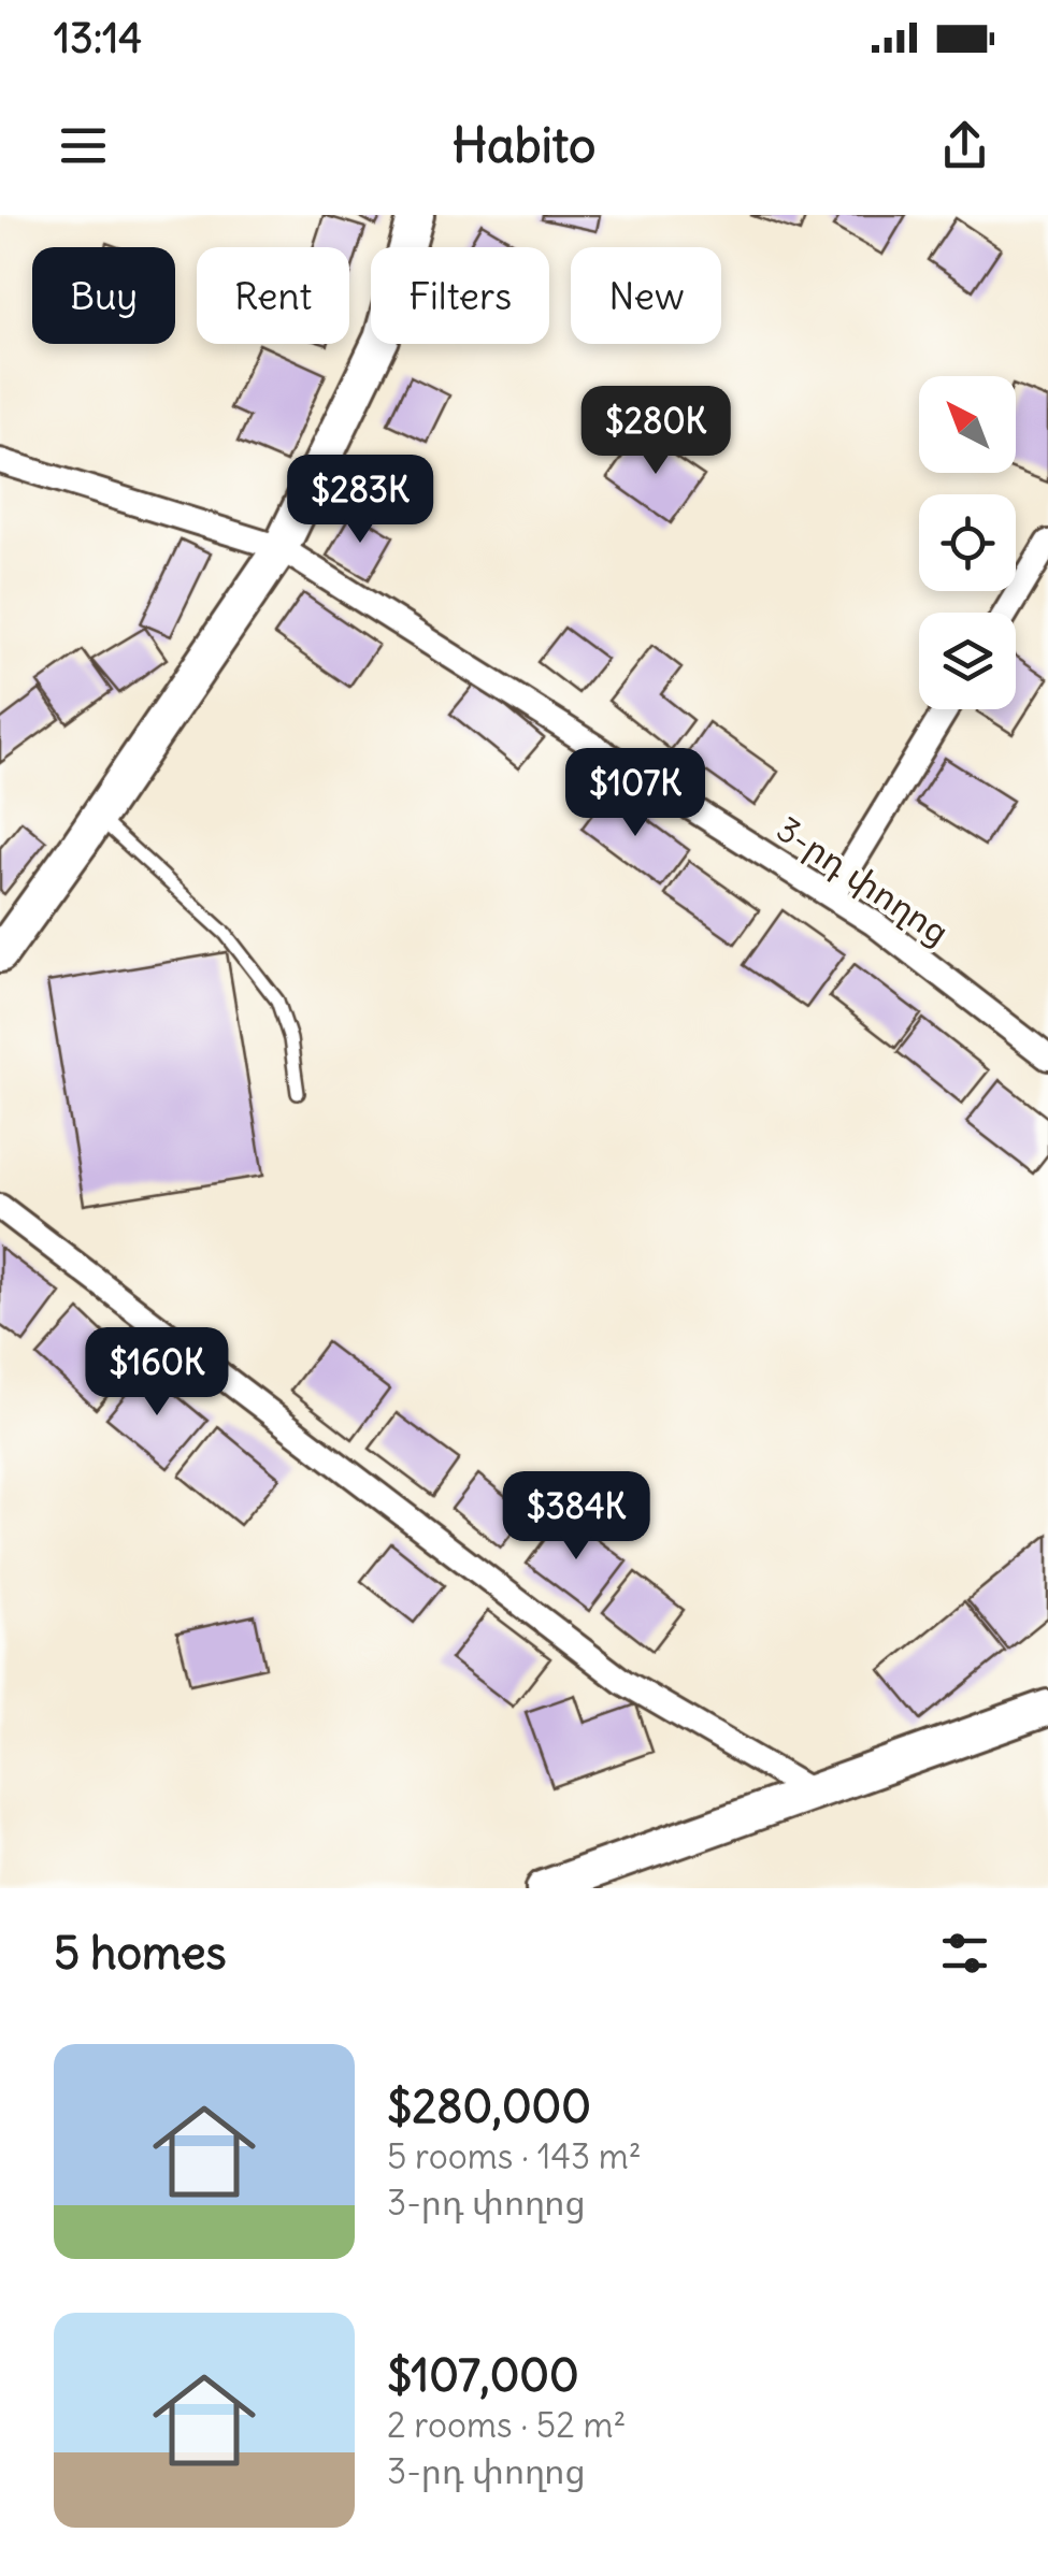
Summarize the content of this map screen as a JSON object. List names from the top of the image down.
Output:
{
  "streets": {
    "street": ["3-րդ փողոց"]
  },
  "north": "top left",
  "page": {
    "status": "13:14",
    "header": "Habito",
    "chip": [
      "Buy",
      "Rent",
      "Filters",
      "New"
    ],
    "price": [
      "$280K",
      "$283K",
      "$107K",
      "$160K",
      "$384K"
    ],
    "heading": "5 homes",
    "list": [
      {
        "name": "$280,000",
        "note": "5 rooms · 143 m² · 3-րդ փողոց"
      },
      {
        "name": "$107,000",
        "note": "2 rooms · 52 m² · 3-րդ փողոց"
      }
    ]
  }
}
